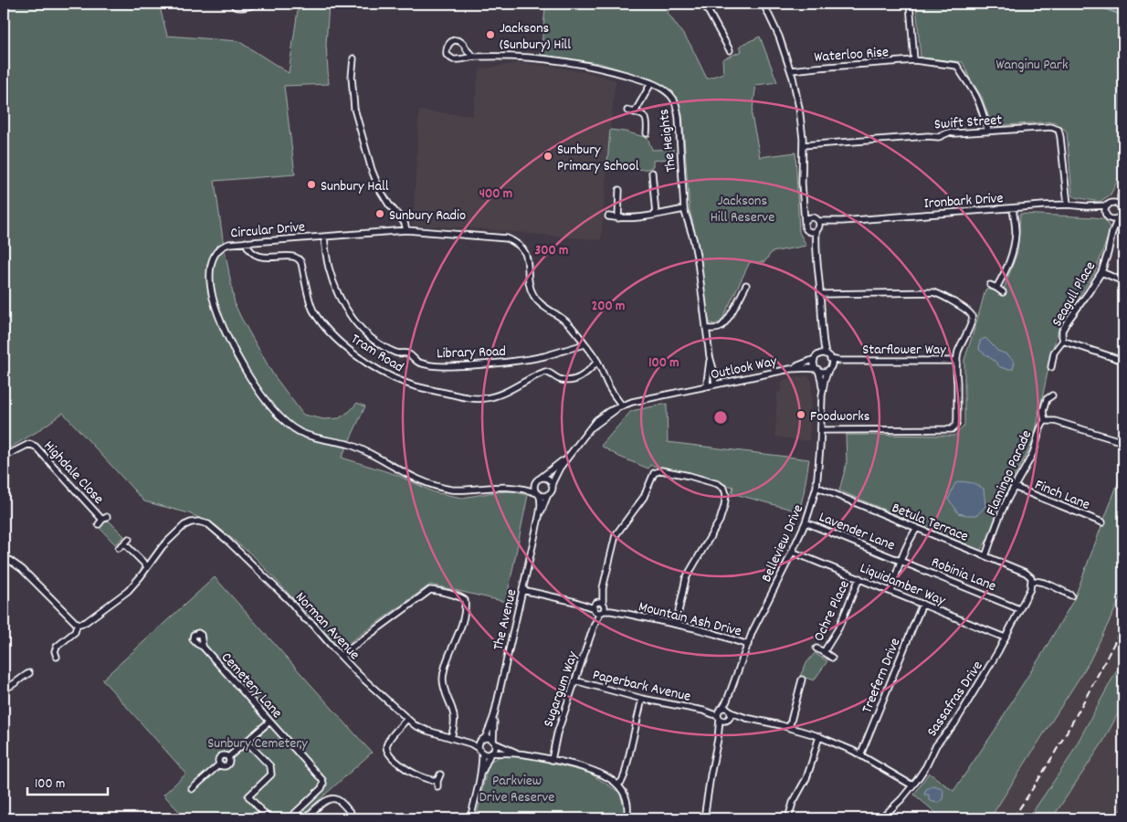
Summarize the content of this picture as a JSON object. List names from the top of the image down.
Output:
{
  "streets": {
    "street": [
      "Waterloo Rise",
      "Swift Street",
      "The Heights",
      "Ironbark Drive",
      "Circular Drive",
      "Seagull Place",
      "Starflower Way",
      "Library Road",
      "Tram Road",
      "Outlook Way",
      "Highdale Close",
      "Flamingo Parade",
      "Finch Lane",
      "Betula Terrace",
      "Lavender Lane",
      "Belleview Drive",
      "Robinia Lane",
      "Liquidamber Way",
      "Ochre Place",
      "Mountain Ash Drive",
      "The Avenue",
      "Norman Avenue",
      "Treefern Drive",
      "Cemetery Lane",
      "Paperbark Avenue",
      "Sugargum Way",
      "Sassafras Drive"
    ]
  },
  "crossings": [
    ["Waterloo Rise", "Swift Street"],
    ["Swift Street", "Ironbark Drive"],
    ["The Heights", "Outlook Way"],
    ["Ironbark Drive", "Seagull Place"],
    ["Circular Drive", "Library Road"],
    ["Circular Drive", "Tram Road"],
    ["Circular Drive", "Outlook Way"],
    ["Circular Drive", "The Avenue"],
    ["Starflower Way", "Outlook Way"],
    ["Starflower Way", "Belleview Drive"],
    ["Outlook Way", "Belleview Drive"],
    ["Outlook Way", "The Avenue"],
    ["Flamingo Parade", "Finch Lane"],
    ["Flamingo Parade", "Betula Terrace"],
    ["Betula Terrace", "Belleview Drive"],
    ["Betula Terrace", "Sassafras Drive"],
    ["Lavender Lane", "Belleview Drive"],
    ["Lavender Lane", "Robinia Lane"],
    ["Belleview Drive", "Liquidamber Way"],
    ["Belleview Drive", "Mountain Ash Drive"],
    ["Belleview Drive", "Paperbark Avenue"],
    ["Robinia Lane", "Sassafras Drive"],
    ["Liquidamber Way", "Ochre Place"],
    ["Liquidamber Way", "Treefern Drive"],
    ["Liquidamber Way", "Sassafras Drive"],
    ["Mountain Ash Drive", "The Avenue"],
    ["Mountain Ash Drive", "Sugargum Way"],
    ["The Avenue", "Norman Avenue"],
    ["Paperbark Avenue", "Sugargum Way"]
  ],
  "parks": [
    "Wanginu Park",
    "Jacksons Hill Reserve",
    "Sunbury Cemetery",
    "Parkview Drive Reserve"
  ],
  "places": [
    "Jacksons (Sunbury) Hill",
    "Sunbury Primary School",
    "Sunbury Hall",
    "Sunbury Radio",
    "Foodworks"
  ],
  "scale_bar": "100 m",
  "rings": [
    "400 m",
    "300 m",
    "200 m",
    "100 m"
  ]
}
